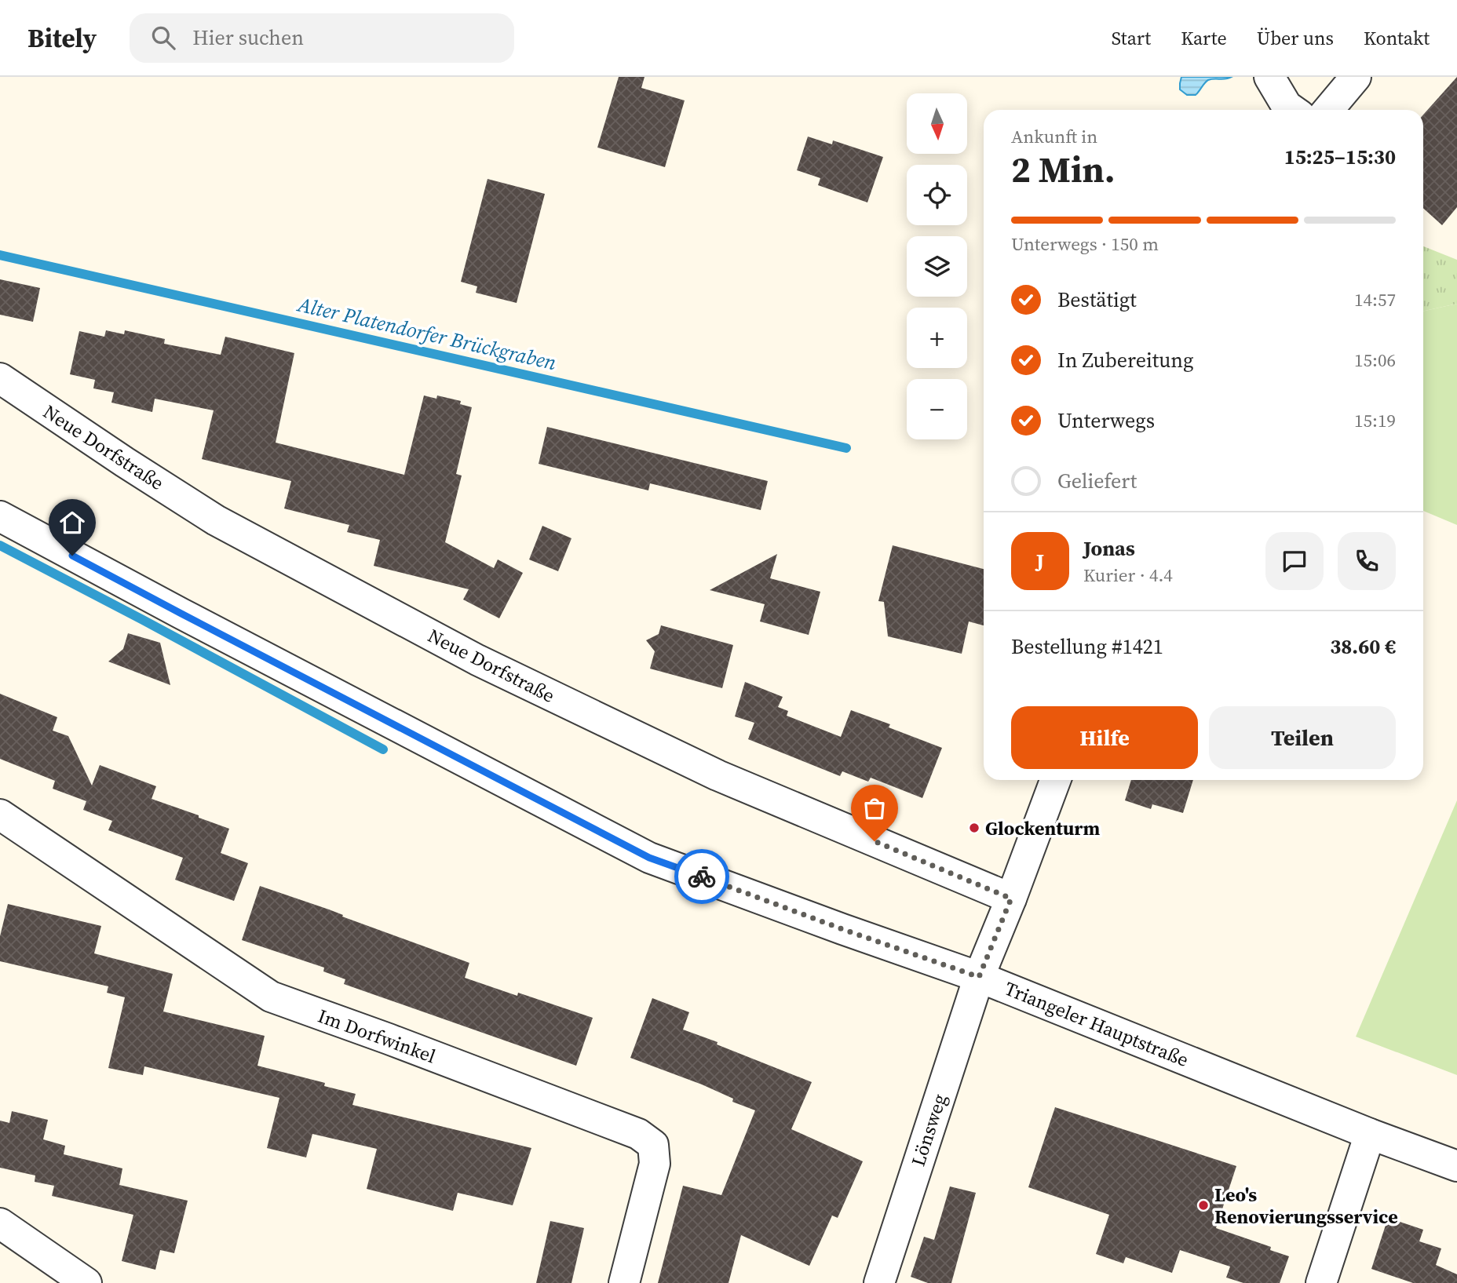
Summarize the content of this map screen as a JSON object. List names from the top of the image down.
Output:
{
  "streets": {
    "street": [
      "Neue Dorfstraße",
      "Triangeler Hauptstraße",
      "Im Dorfwinkel",
      "Lönsweg"
    ]
  },
  "crossings": [
    ["Neue Dorfstraße", "Lönsweg"],
    ["Triangeler Hauptstraße", "Lönsweg"]
  ],
  "water": ["Alter Platendorfer Brückgraben"],
  "places": ["Glockenturm", "Leo's Renovierungsservice"],
  "north": "bottom",
  "page": {
    "header": "Bitely",
    "search": "Hier suchen",
    "nav": [
      "Start",
      "Karte",
      "Über uns",
      "Kontakt"
    ],
    "map_buttons": ["+", "−"],
    "heading": ["2 Min.", "Ankunft in", "15:25–15:30"],
    "panel": [
      "Jonas",
      "Kurier · 4.4",
      "Bestellung #1421",
      "38.60 €"
    ],
    "bar": "Unterwegs · 150 m",
    "list": [
      ["Bestätigt", "14:57"],
      ["In Zubereitung", "15:06"],
      ["Unterwegs", "15:19"],
      "Geliefert"
    ],
    "round": "J",
    "buttons": ["Hilfe", "Teilen"]
  }
}
